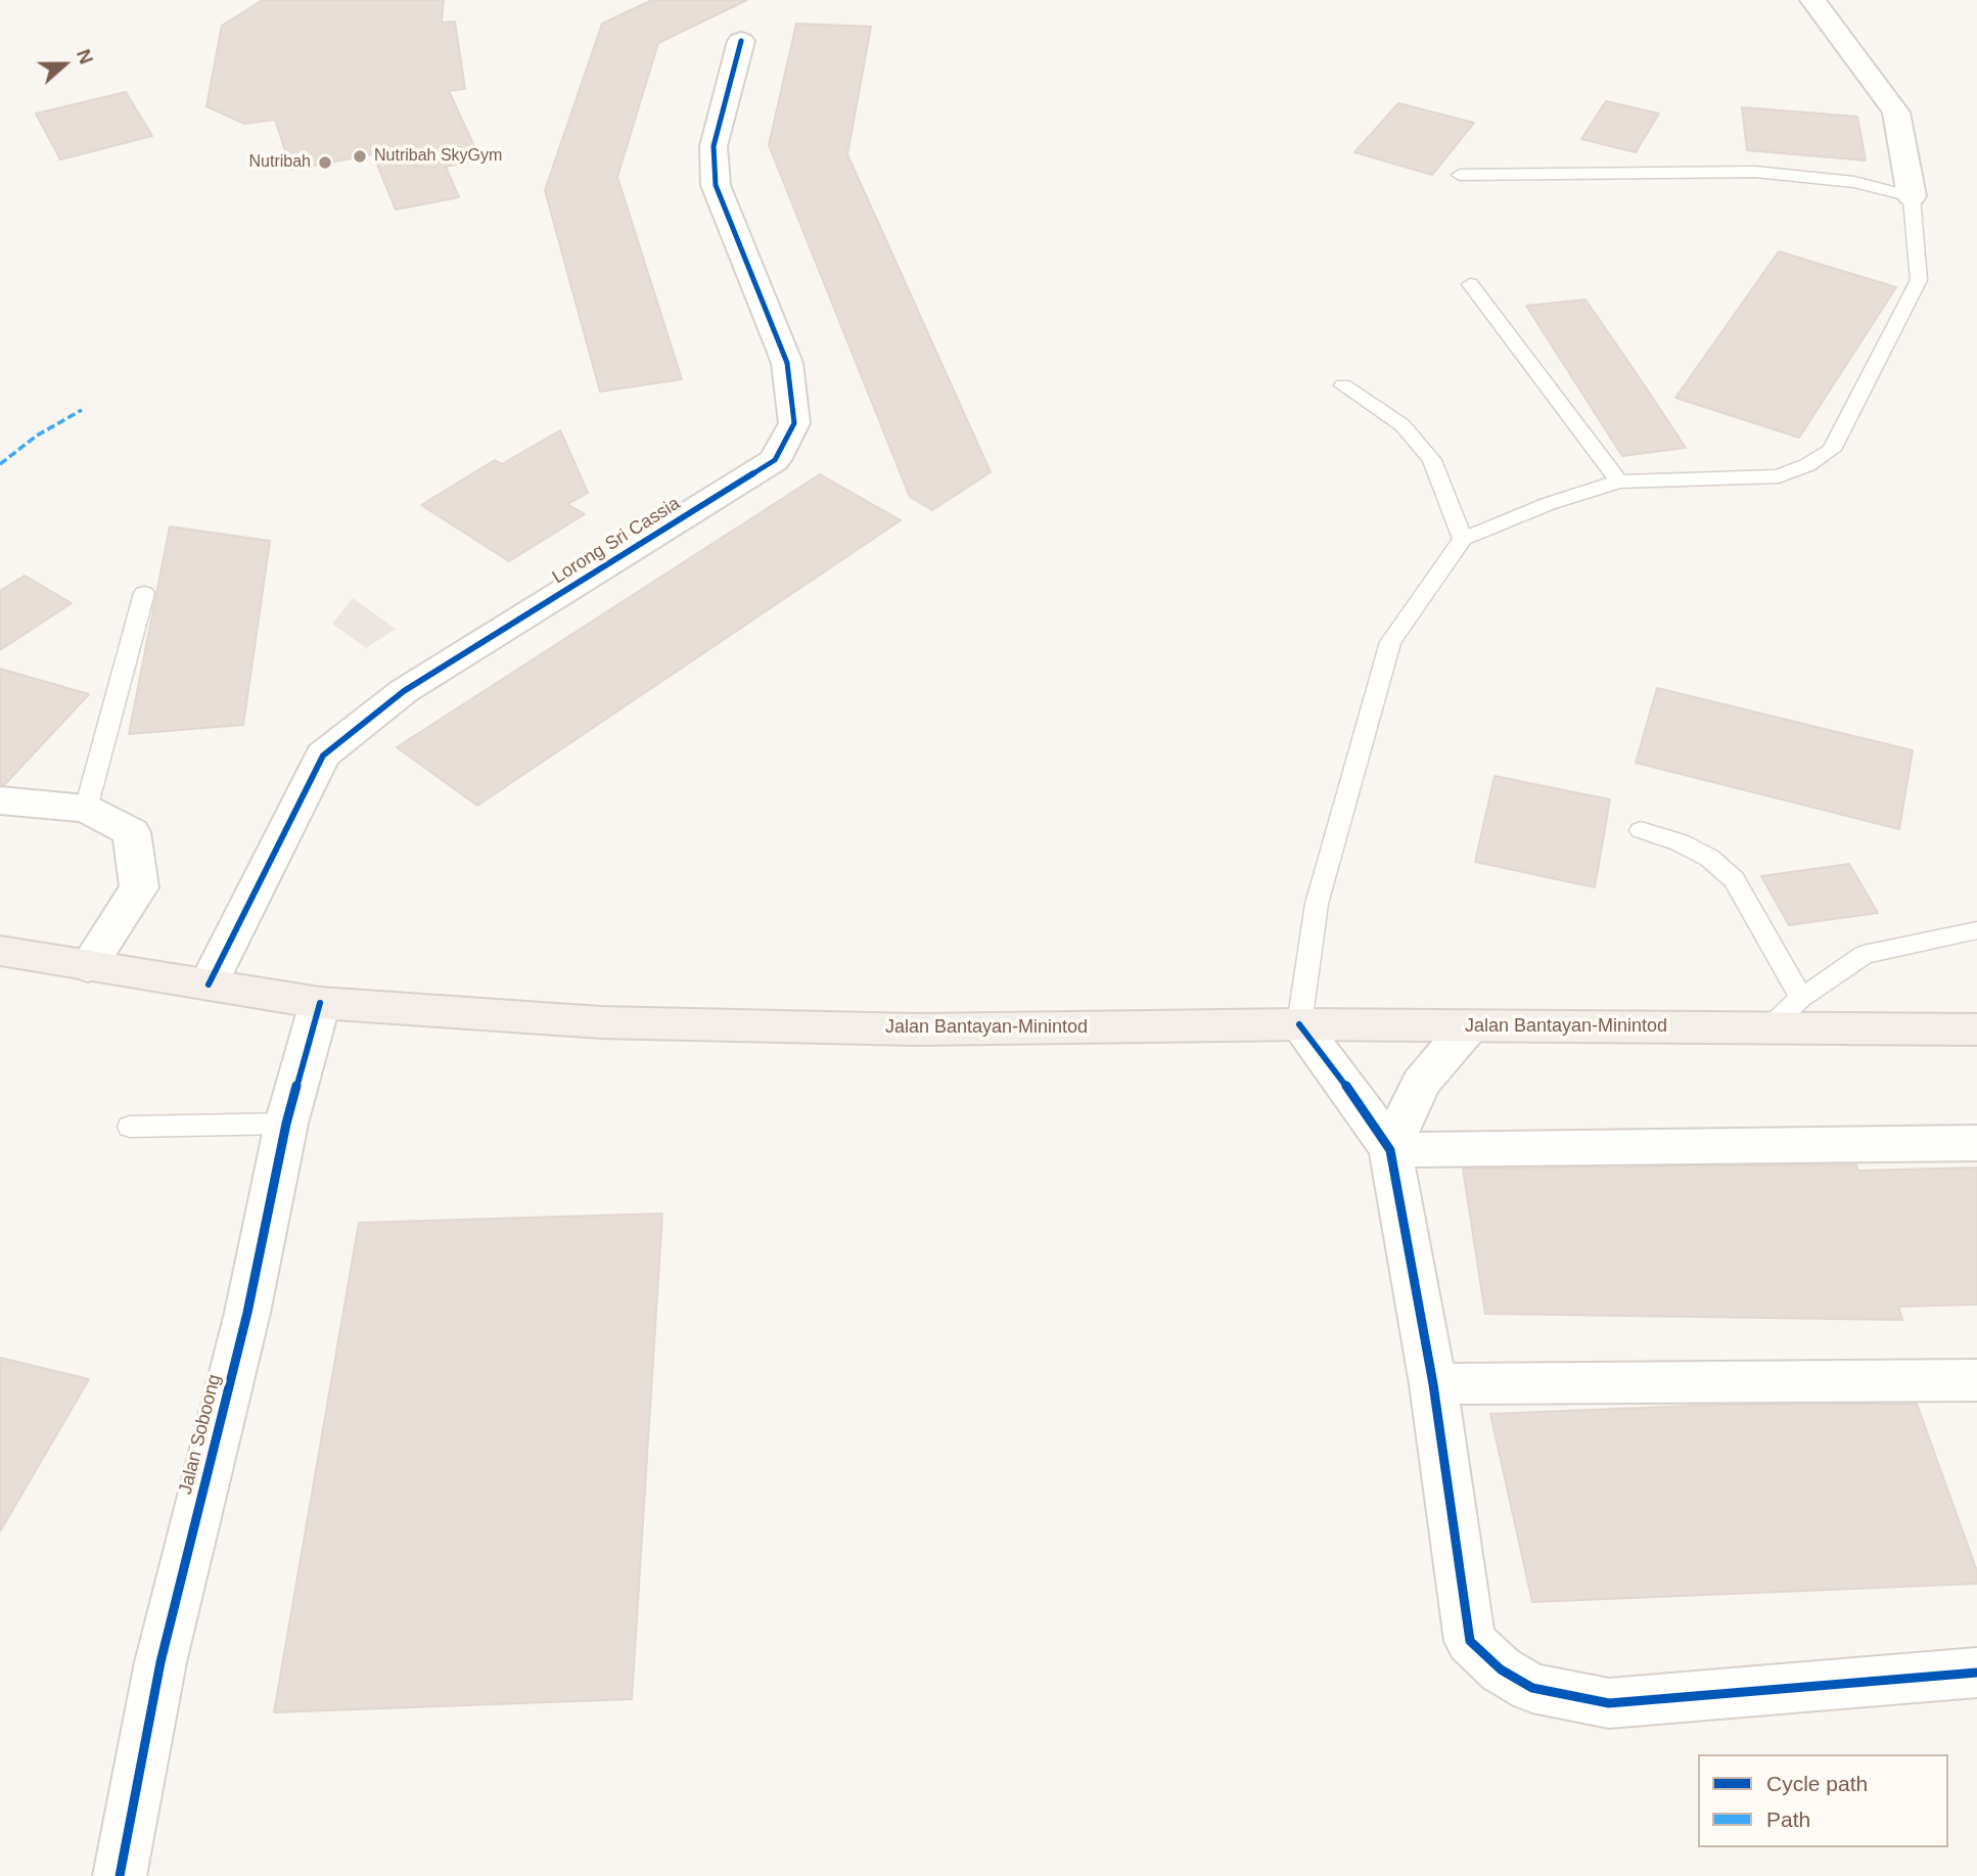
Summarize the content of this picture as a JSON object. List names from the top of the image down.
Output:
{
  "streets": {
    "main road": ["Jalan Bantayan-Minintod"],
    "street": ["Lorong Sri Cassia", "Jalan Soboong"]
  },
  "crossings": [
    ["Lorong Sri Cassia", "Jalan Bantayan-Minintod"],
    ["Jalan Bantayan-Minintod", "Jalan Soboong"]
  ],
  "places": ["Nutribah SkyGym", "Nutribah"],
  "legend": ["Cycle path", "Path"],
  "north": "right"
}
